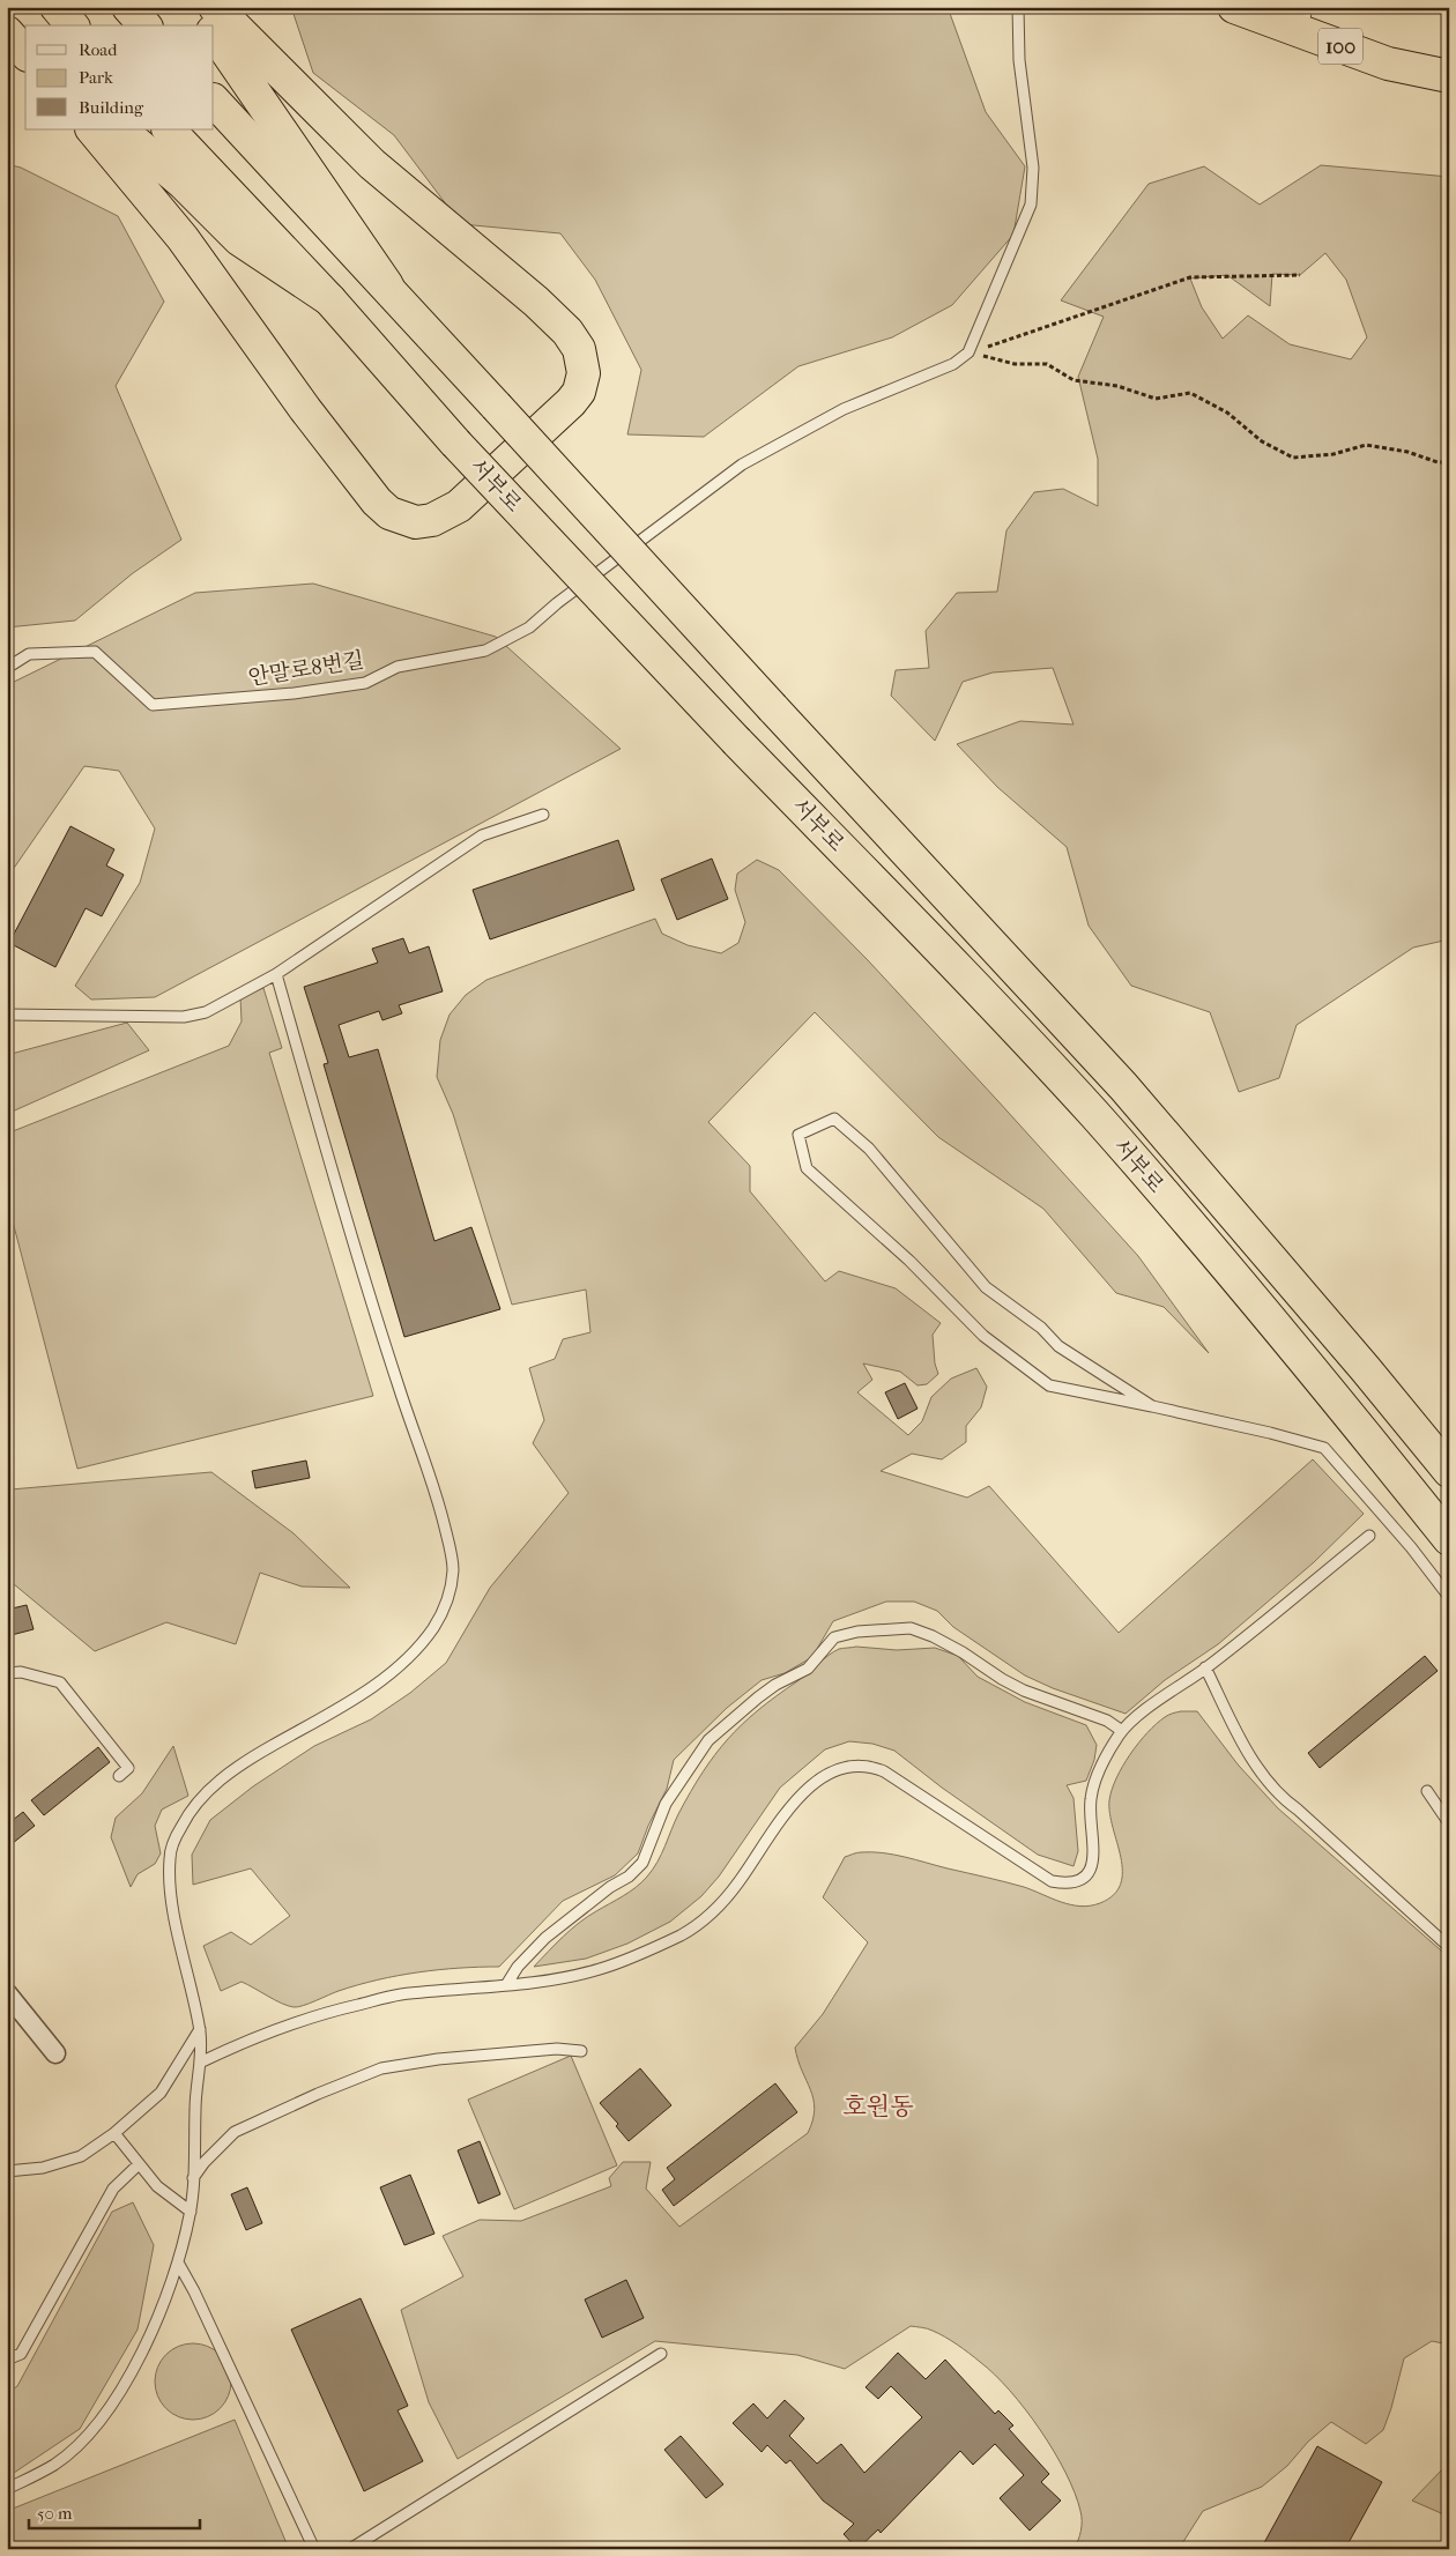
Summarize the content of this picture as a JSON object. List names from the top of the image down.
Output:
{
  "streets": {
    "highway": ["100", "서부로"],
    "lane": ["안말로8번길"]
  },
  "districts": ["호원동"],
  "legend": ["Road", "Park", "Building"],
  "scale_bar": "50 m"
}
